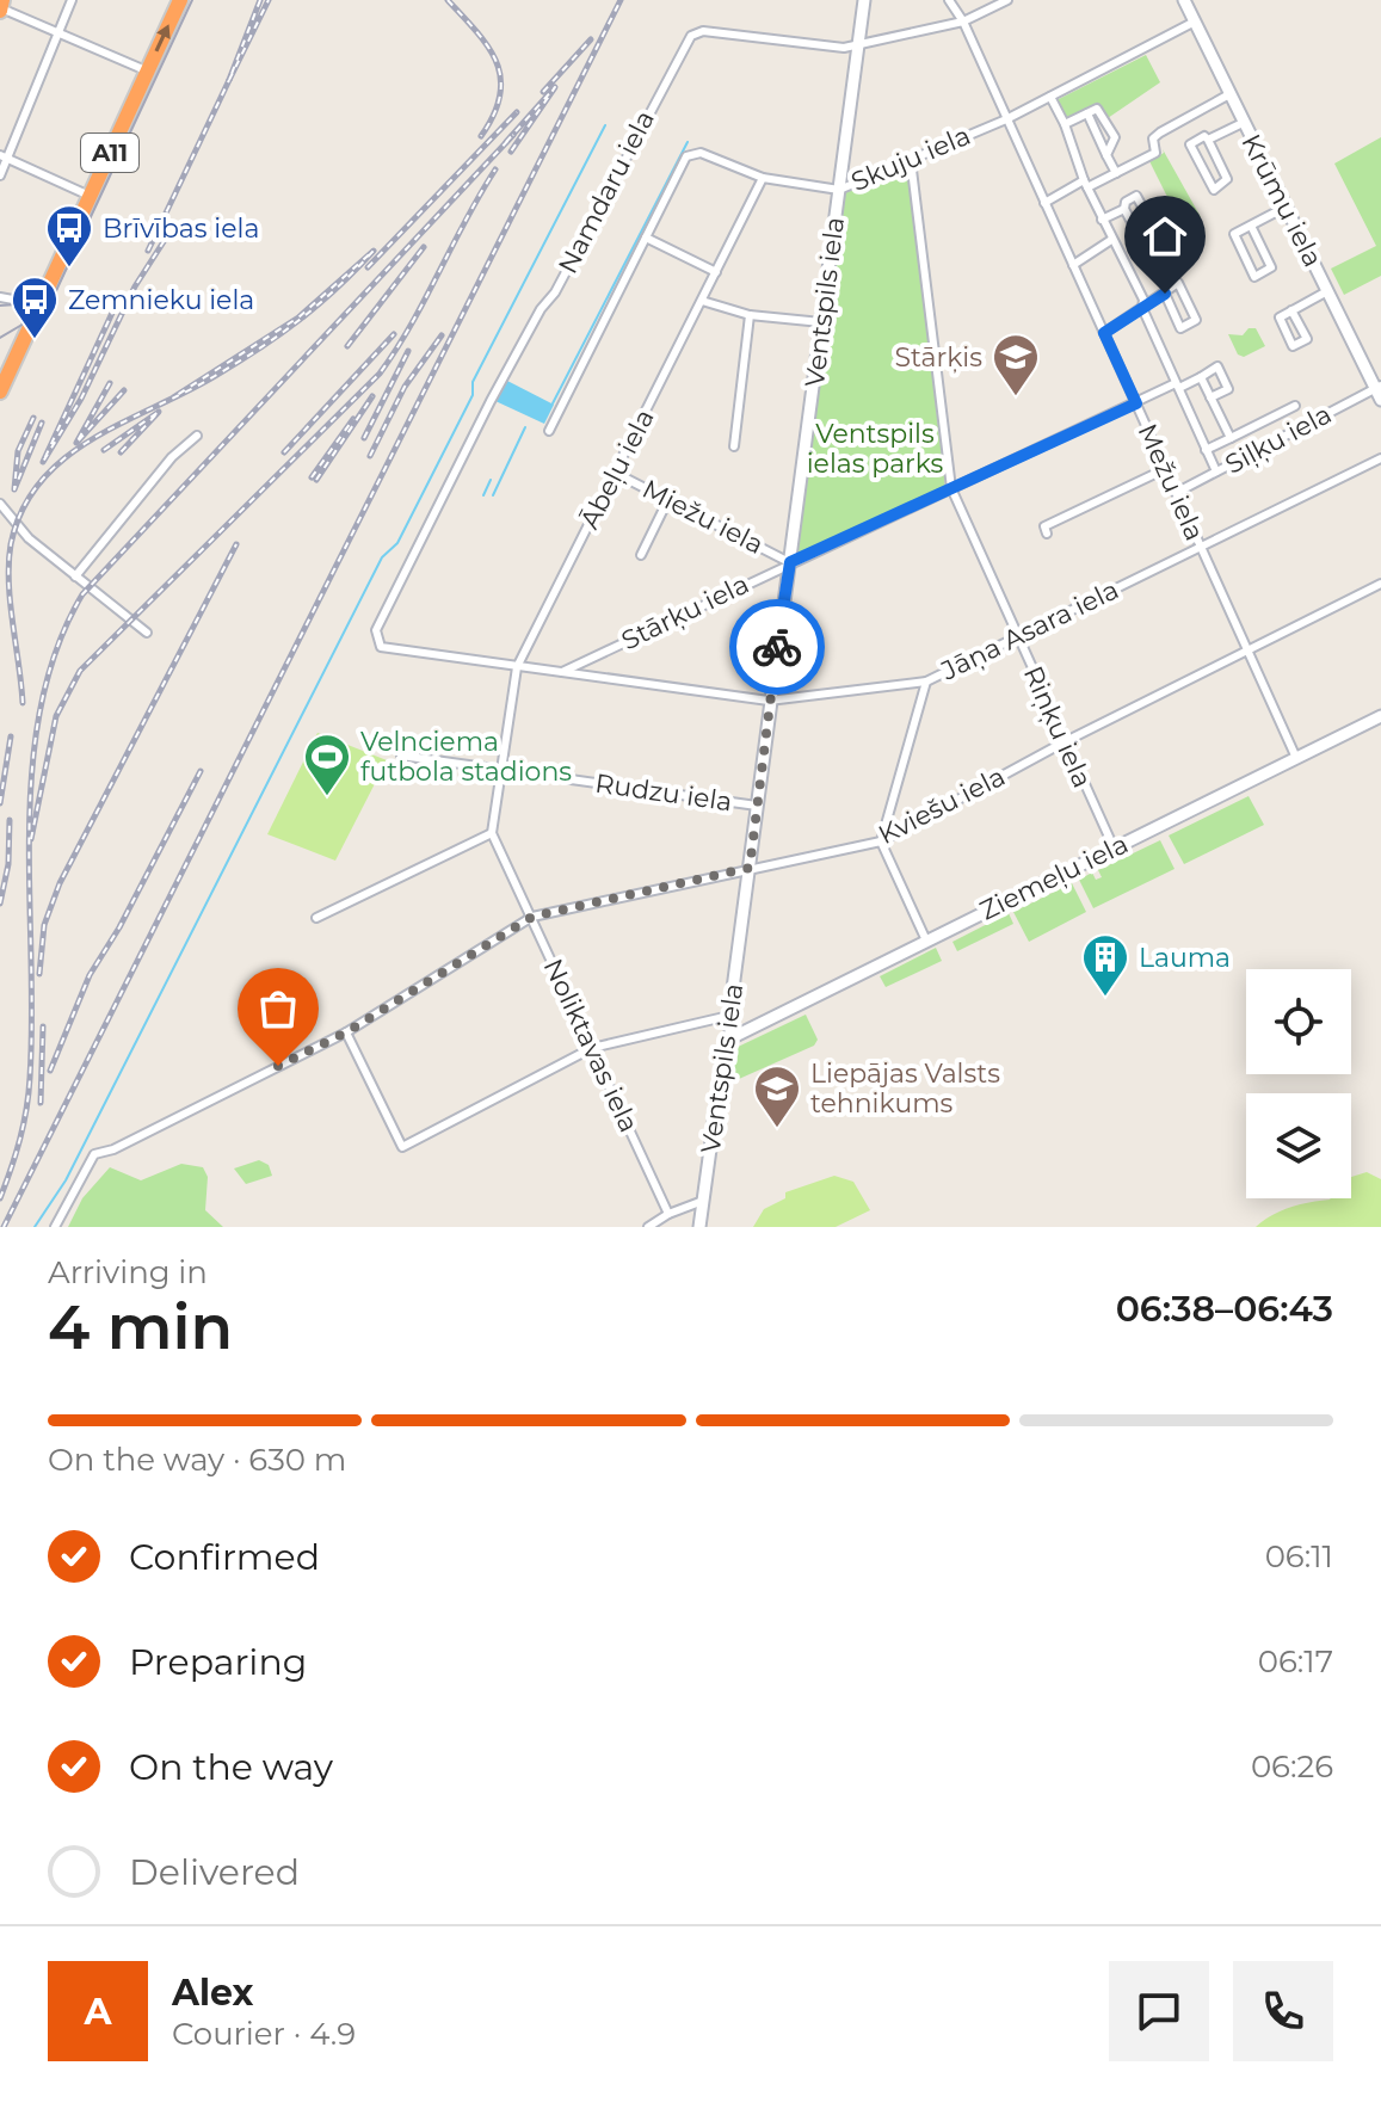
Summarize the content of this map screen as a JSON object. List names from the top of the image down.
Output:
{
  "streets": {
    "highway": ["A11"],
    "street": [
      "Skuju iela",
      "Namdaru iela",
      "Krūmu iela",
      "Ventspils iela",
      "Siļķu iela",
      "Ābeļu iela",
      "Mežu iela",
      "Miežu iela",
      "Stārķu iela",
      "Jāņa Asara iela",
      "Riņķu iela",
      "Rudzu iela",
      "Kviešu iela",
      "Ziemeļu iela",
      "Noliktavas iela"
    ]
  },
  "crossings": [
    ["Skuju iela", "Krūmu iela"],
    ["Skuju iela", "Ventspils iela"],
    ["Skuju iela", "Ābeļu iela"],
    ["Skuju iela", "Mežu iela"],
    ["Skuju iela", "Riņķu iela"],
    ["Namdaru iela", "Ventspils iela"],
    ["Namdaru iela", "Mežu iela"],
    ["Namdaru iela", "Jāņa Asara iela"],
    ["Krūmu iela", "Siļķu iela"],
    ["Ventspils iela", "Miežu iela"],
    ["Ventspils iela", "Stārķu iela"],
    ["Ventspils iela", "Jāņa Asara iela"],
    ["Ventspils iela", "Rudzu iela"],
    ["Ventspils iela", "Kviešu iela"],
    ["Ventspils iela", "Ziemeļu iela"],
    ["Siļķu iela", "Mežu iela"],
    ["Ābeļu iela", "Miežu iela"],
    ["Ābeļu iela", "Jāņa Asara iela"],
    ["Ābeļu iela", "Rudzu iela"],
    ["Mežu iela", "Stārķu iela"],
    ["Mežu iela", "Jāņa Asara iela"],
    ["Mežu iela", "Kviešu iela"],
    ["Mežu iela", "Ziemeļu iela"],
    ["Miežu iela", "Stārķu iela"],
    ["Stārķu iela", "Jāņa Asara iela"],
    ["Stārķu iela", "Riņķu iela"],
    ["Jāņa Asara iela", "Riņķu iela"],
    ["Riņķu iela", "Kviešu iela"],
    ["Riņķu iela", "Ziemeļu iela"],
    ["Kviešu iela", "Noliktavas iela"]
  ],
  "parks": ["Ventspils ielas parks"],
  "places": {
    "bus stop": ["Brīvības iela", "Zemnieku iela"],
    "school or university": ["Stārķis", "Liepājas Valsts tehnikums"],
    "sports": ["Velnciema futbola stadions"],
    "building": ["Lauma"]
  },
  "page": {
    "heading": ["4 min", "Arriving in", "06:38–06:43"],
    "panel": ["Alex", "Courier · 4.9"],
    "bar": "On the way · 630 m",
    "list": [
      ["Confirmed", "06:11"],
      ["Preparing", "06:17"],
      ["On the way", "06:26"],
      "Delivered"
    ],
    "round": "A"
  }
}
